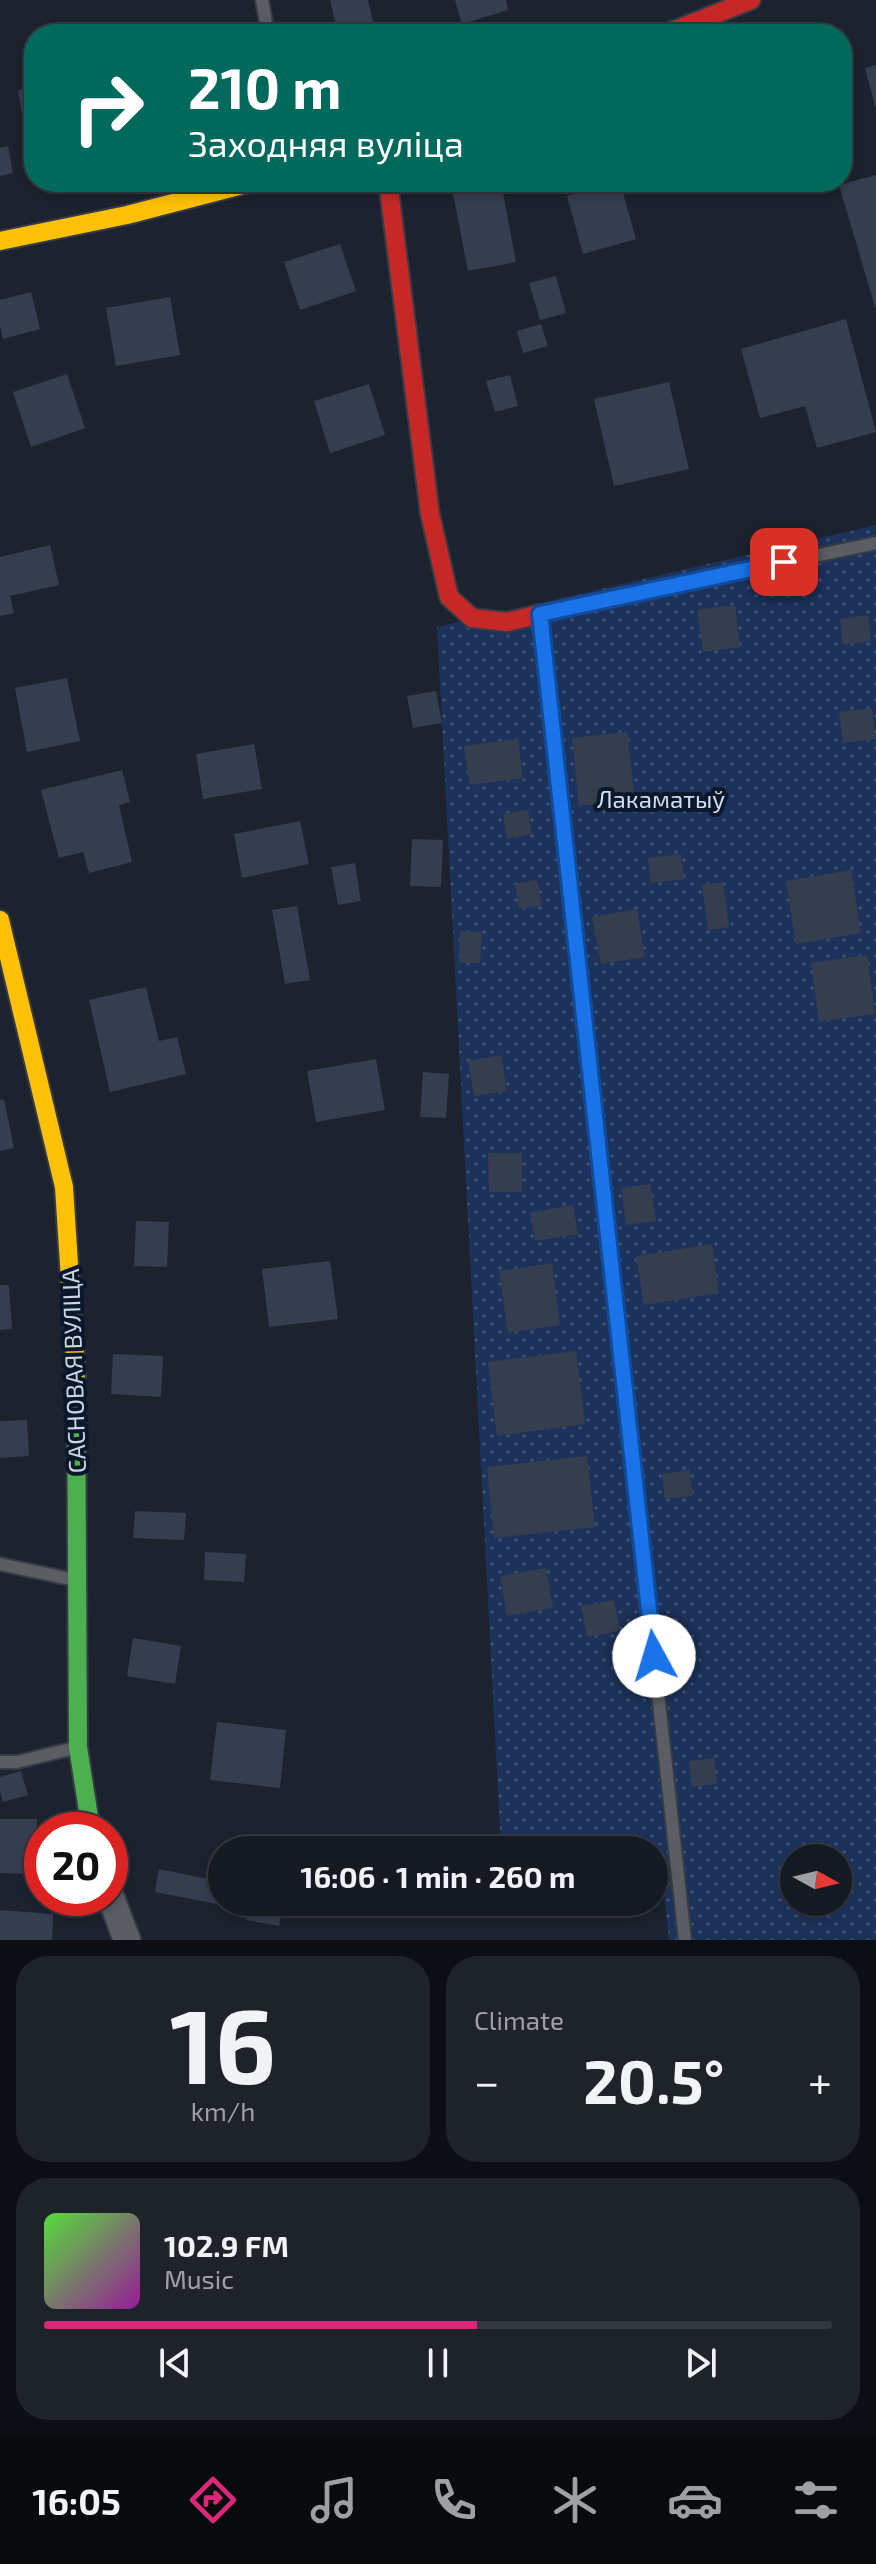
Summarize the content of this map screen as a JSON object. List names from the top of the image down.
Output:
{
  "streets": {
    "street": ["САСНОВАЯ ВУЛІЦА"]
  },
  "parks": ["Лакаматыў"],
  "north": "right",
  "page": {
    "turn": ["210 m", "Заходняя вуліца"],
    "limit": "20",
    "trip": "16:06 · 1 min · 260 m",
    "tile": [
      ["16", "km/h"],
      "Climate"
    ],
    "heat": ["−", "20.5°", "+"],
    "song": ["102.9 FM", "Music"],
    "tabs": "16:05"
  }
}
